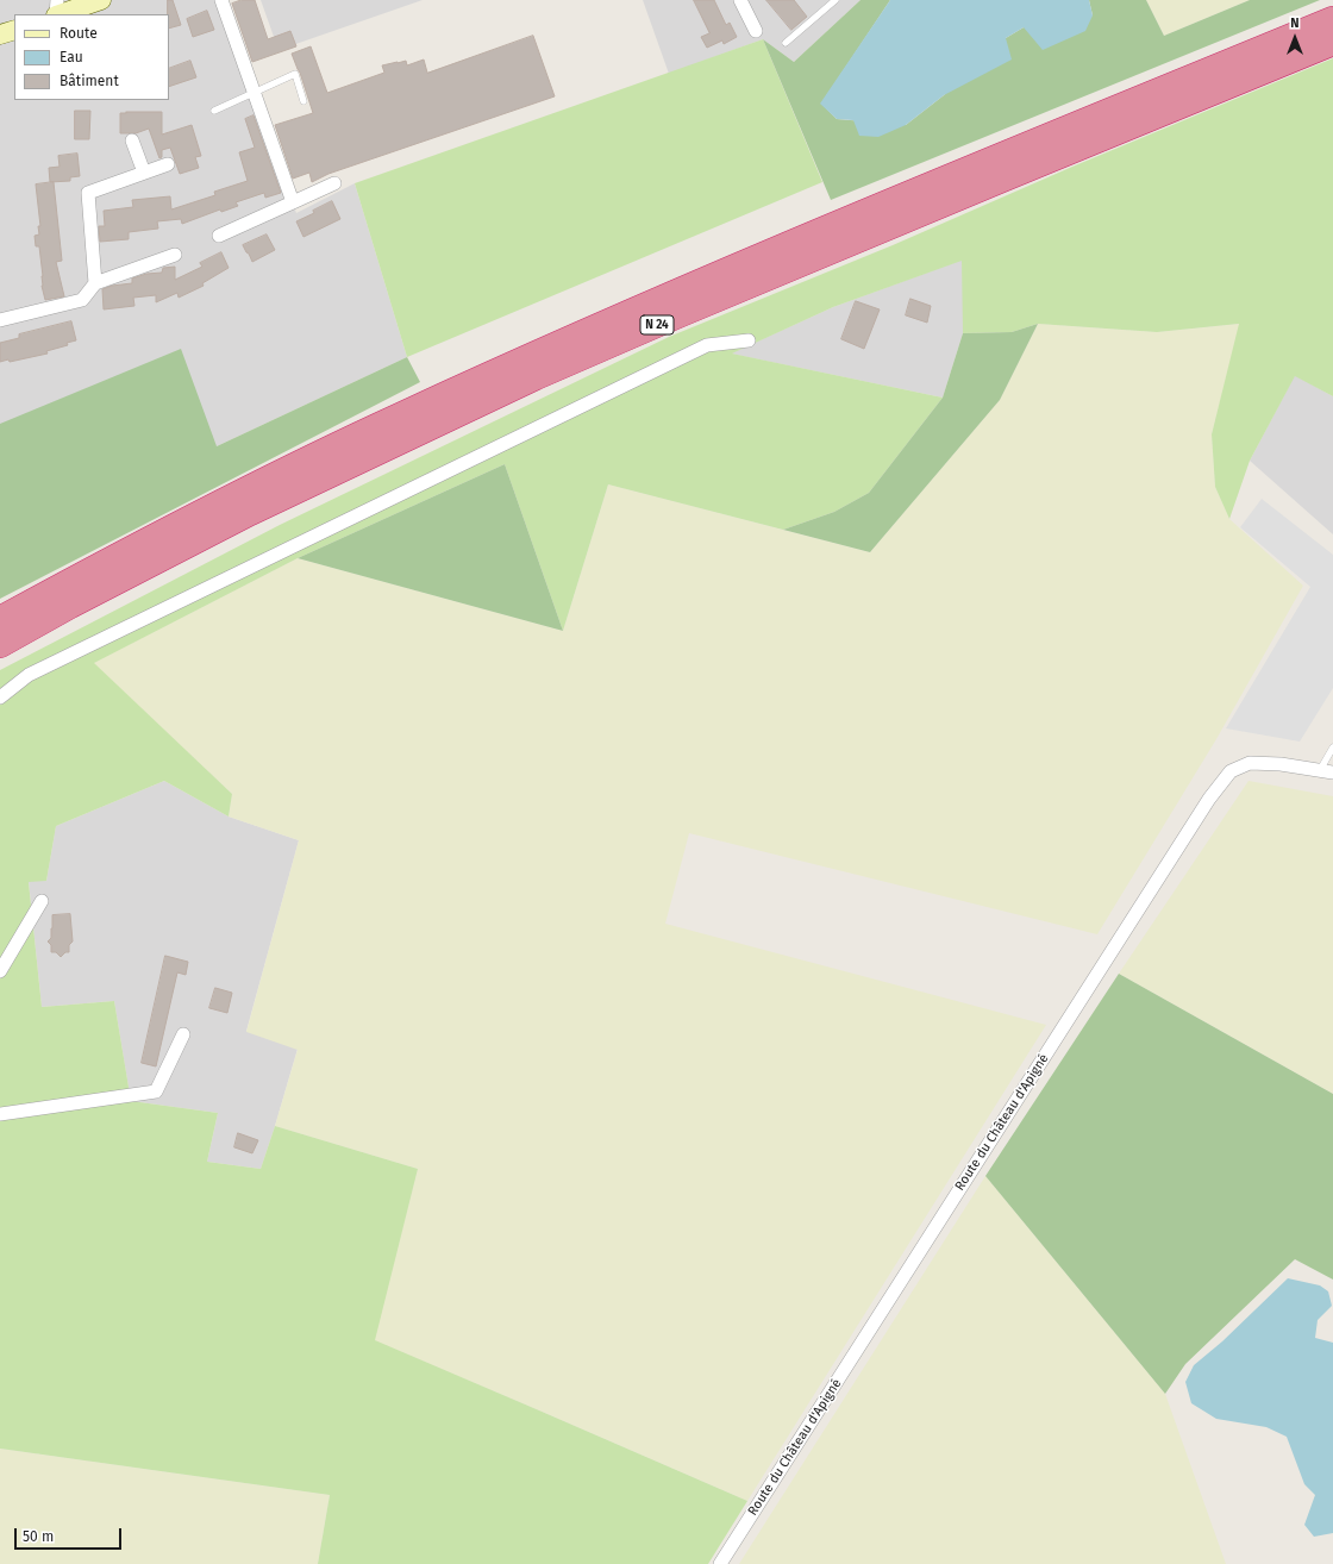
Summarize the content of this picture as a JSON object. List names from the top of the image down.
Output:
{
  "streets": {
    "highway": ["N 24"],
    "street": ["Route du Château d'Apigné"]
  },
  "legend": ["Route", "Eau", "Bâtiment"],
  "scale_bar": "50 m",
  "north": "top"
}
